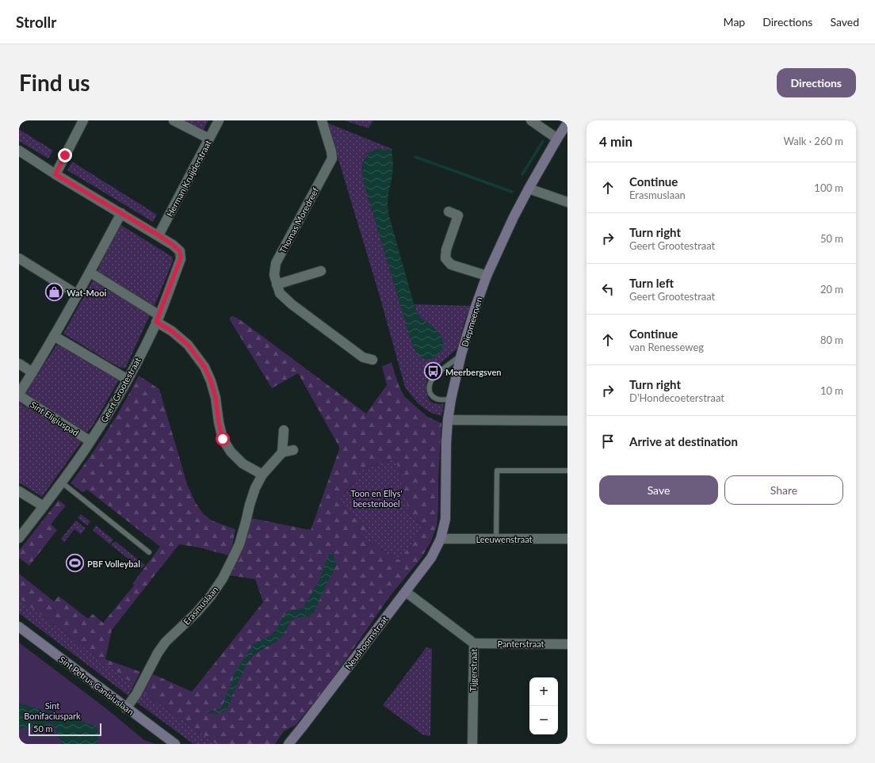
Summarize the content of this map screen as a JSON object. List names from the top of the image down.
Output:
{
  "streets": {
    "street": [
      "Herman Kruijderstraat",
      "Thomas Moredreef",
      "Diepmeerven",
      "Geert Grootestraat",
      "Sint Eligiuspad",
      "Leeuwenstraat",
      "Erasmuslaan",
      "Neushoornstraat",
      "Panterstraat",
      "Tijgerstraat",
      "Sint Petrus Canisiuslaan"
    ]
  },
  "crossings": [
    ["Herman Kruijderstraat", "Geert Grootestraat"],
    ["Diepmeerven", "Leeuwenstraat"],
    ["Diepmeerven", "Neushoornstraat"],
    ["Geert Grootestraat", "Sint Eligiuspad"],
    ["Leeuwenstraat", "Neushoornstraat"],
    ["Erasmuslaan", "Sint Petrus Canisiuslaan"],
    ["Neushoornstraat", "Tijgerstraat"],
    ["Panterstraat", "Tijgerstraat"]
  ],
  "parks": ["Toon en Ellys' beestenboel", "Sint Bonifaciuspark"],
  "places": {
    "shop": ["Wat-Mooi"],
    "bus stop": ["Meerbergsven"],
    "sports": ["PBF Volleybal"]
  },
  "scale_bar": "50 m",
  "page": {
    "header": "Strollr",
    "nav": ["Map", "Directions", "Saved"],
    "buttons": [
      "Directions",
      ["Save", "Share"]
    ],
    "title": "Find us",
    "heading": ["4 min", "Walk · 260 m"],
    "list": [
      ["Continue", "Erasmuslaan", "100 m"],
      ["Turn right", "Geert Grootestraat", "50 m"],
      ["Turn left", "Geert Grootestraat", "20 m"],
      ["Continue", "van Renesseweg", "80 m"],
      ["Turn right", "D'Hondecoeterstraat", "10 m"],
      "Arrive at destination"
    ],
    "map_buttons": ["+", "−"],
    "scale": "50 m"
  }
}
